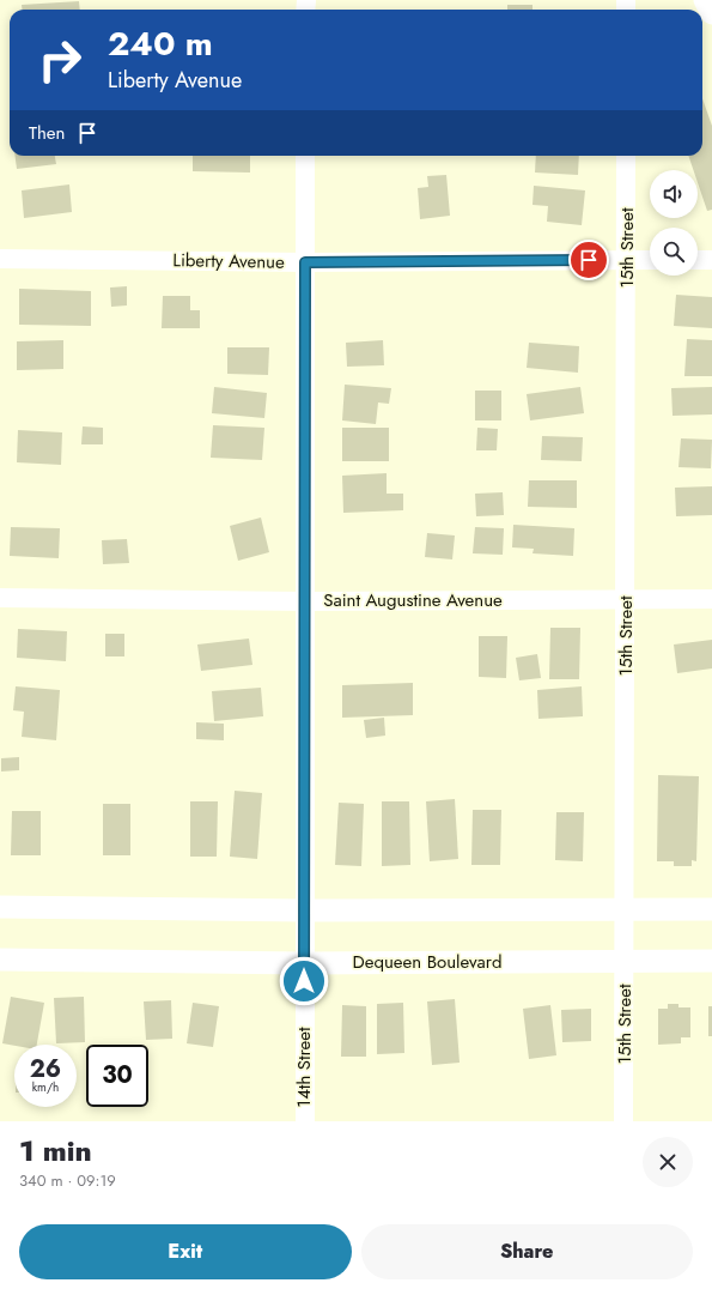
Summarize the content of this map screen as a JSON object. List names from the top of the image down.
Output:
{
  "streets": {
    "street": [
      "15th Street",
      "Liberty Avenue",
      "Saint Augustine Avenue",
      "Dequeen Boulevard",
      "14th Street"
    ]
  },
  "crossings": [
    ["15th Street", "Liberty Avenue"],
    ["15th Street", "Saint Augustine Avenue"],
    ["15th Street", "Dequeen Boulevard"],
    ["Liberty Avenue", "14th Street"],
    ["Saint Augustine Avenue", "14th Street"],
    ["Dequeen Boulevard", "14th Street"]
  ],
  "page": {
    "turn": ["240 m", "Liberty Avenue"],
    "then": "Then",
    "speed": "26 km/h",
    "limit": "30",
    "heading": ["1 min", "340 m · 09:19"],
    "buttons": ["Exit", "Share"]
  }
}
